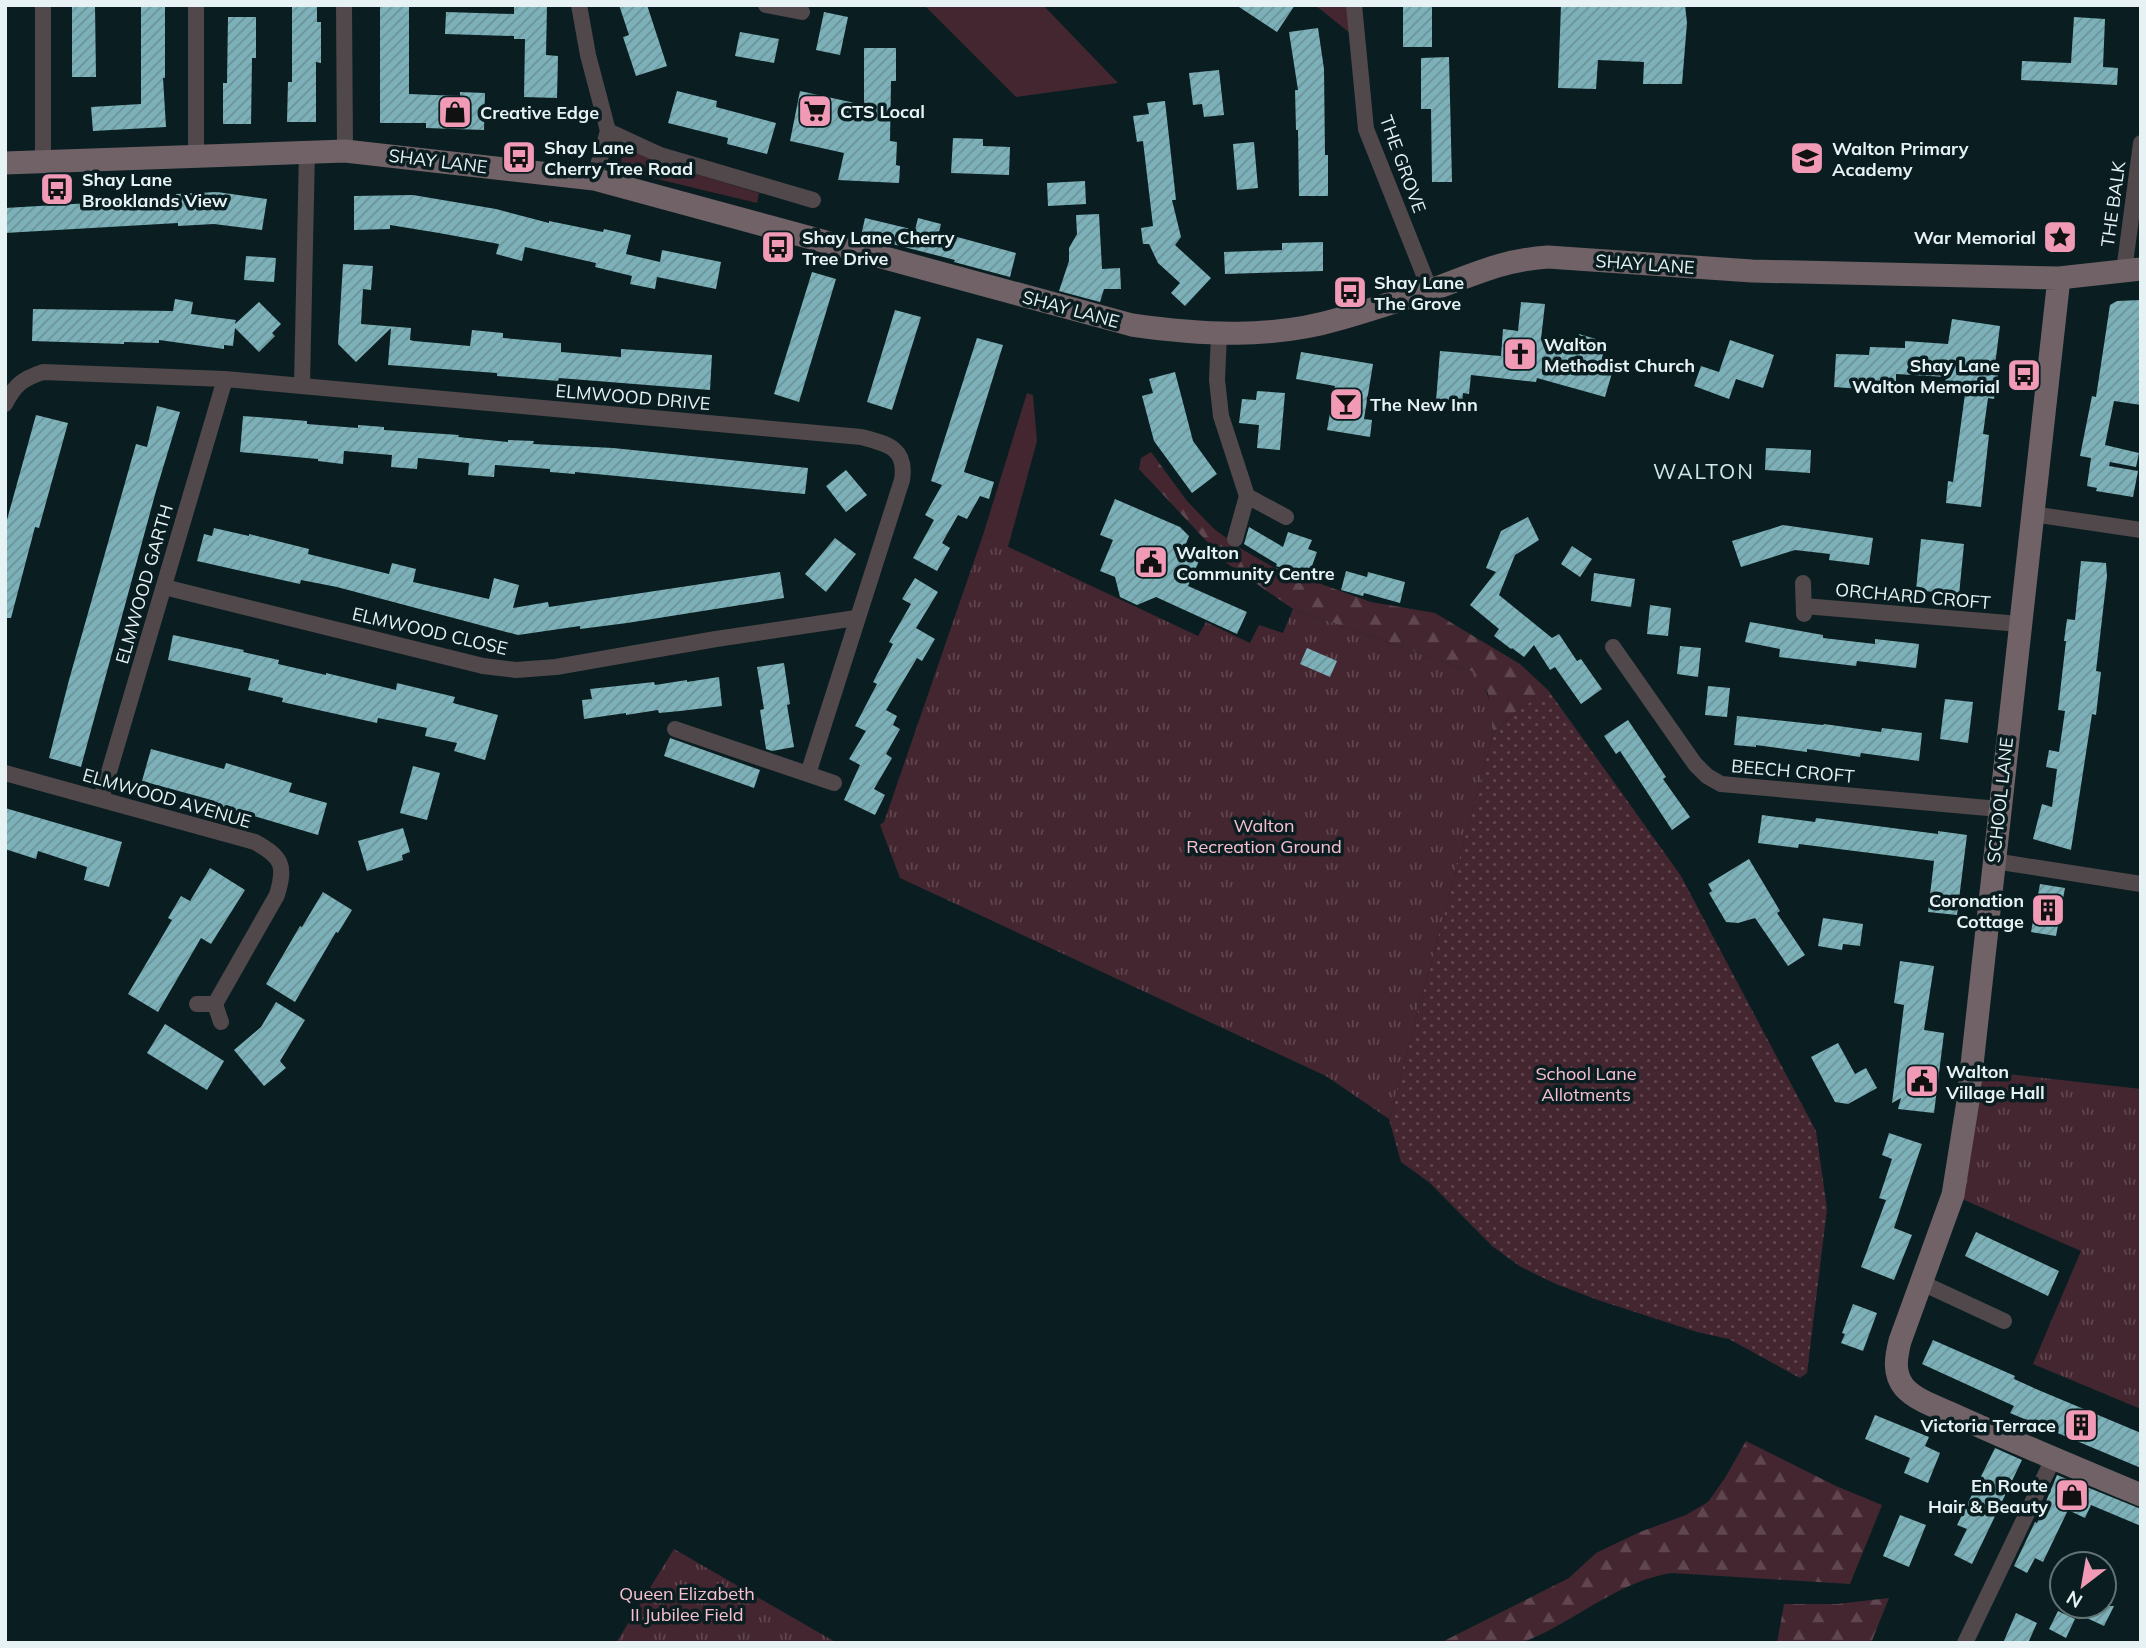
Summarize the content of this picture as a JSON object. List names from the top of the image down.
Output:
{
  "streets": {
    "main road": ["SHAY LANE", "SCHOOL LANE"],
    "street": [
      "THE GROVE",
      "THE BALK",
      "ELMWOOD DRIVE",
      "ELMWOOD GARTH",
      "ORCHARD CROFT",
      "ELMWOOD CLOSE",
      "BEECH CROFT",
      "ELMWOOD AVENUE"
    ]
  },
  "crossings": [
    ["SHAY LANE", "THE GROVE"],
    ["SHAY LANE", "THE BALK"],
    ["SHAY LANE", "SCHOOL LANE"],
    ["ELMWOOD DRIVE", "ELMWOOD GARTH"],
    ["ELMWOOD DRIVE", "ELMWOOD CLOSE"],
    ["ELMWOOD GARTH", "ELMWOOD CLOSE"],
    ["ELMWOOD GARTH", "ELMWOOD AVENUE"],
    ["ORCHARD CROFT", "SCHOOL LANE"],
    ["BEECH CROFT", "SCHOOL LANE"]
  ],
  "districts": ["WALTON"],
  "parks": ["Walton Recreation Ground", "School Lane Allotments", "Queen Elizabeth II Jubilee Field"],
  "places": {
    "supermarket": ["CTS Local"],
    "shop": ["Creative Edge", "En Route Hair & Beauty"],
    "bus stop": [
      "Shay Lane Cherry Tree Road",
      "Shay Lane Brooklands View",
      "Shay Lane Cherry Tree Drive",
      "Shay Lane The Grove",
      "Shay Lane Walton Memorial"
    ],
    "school or university": ["Walton Primary Academy"],
    "place": ["War Memorial"],
    "church": ["Walton Methodist Church"],
    "bar": ["The New Inn"],
    "public building": ["Walton Community Centre", "Walton Village Hall"],
    "building": ["Coronation Cottage", "Victoria Terrace"]
  },
  "north": "bottom left"
}
